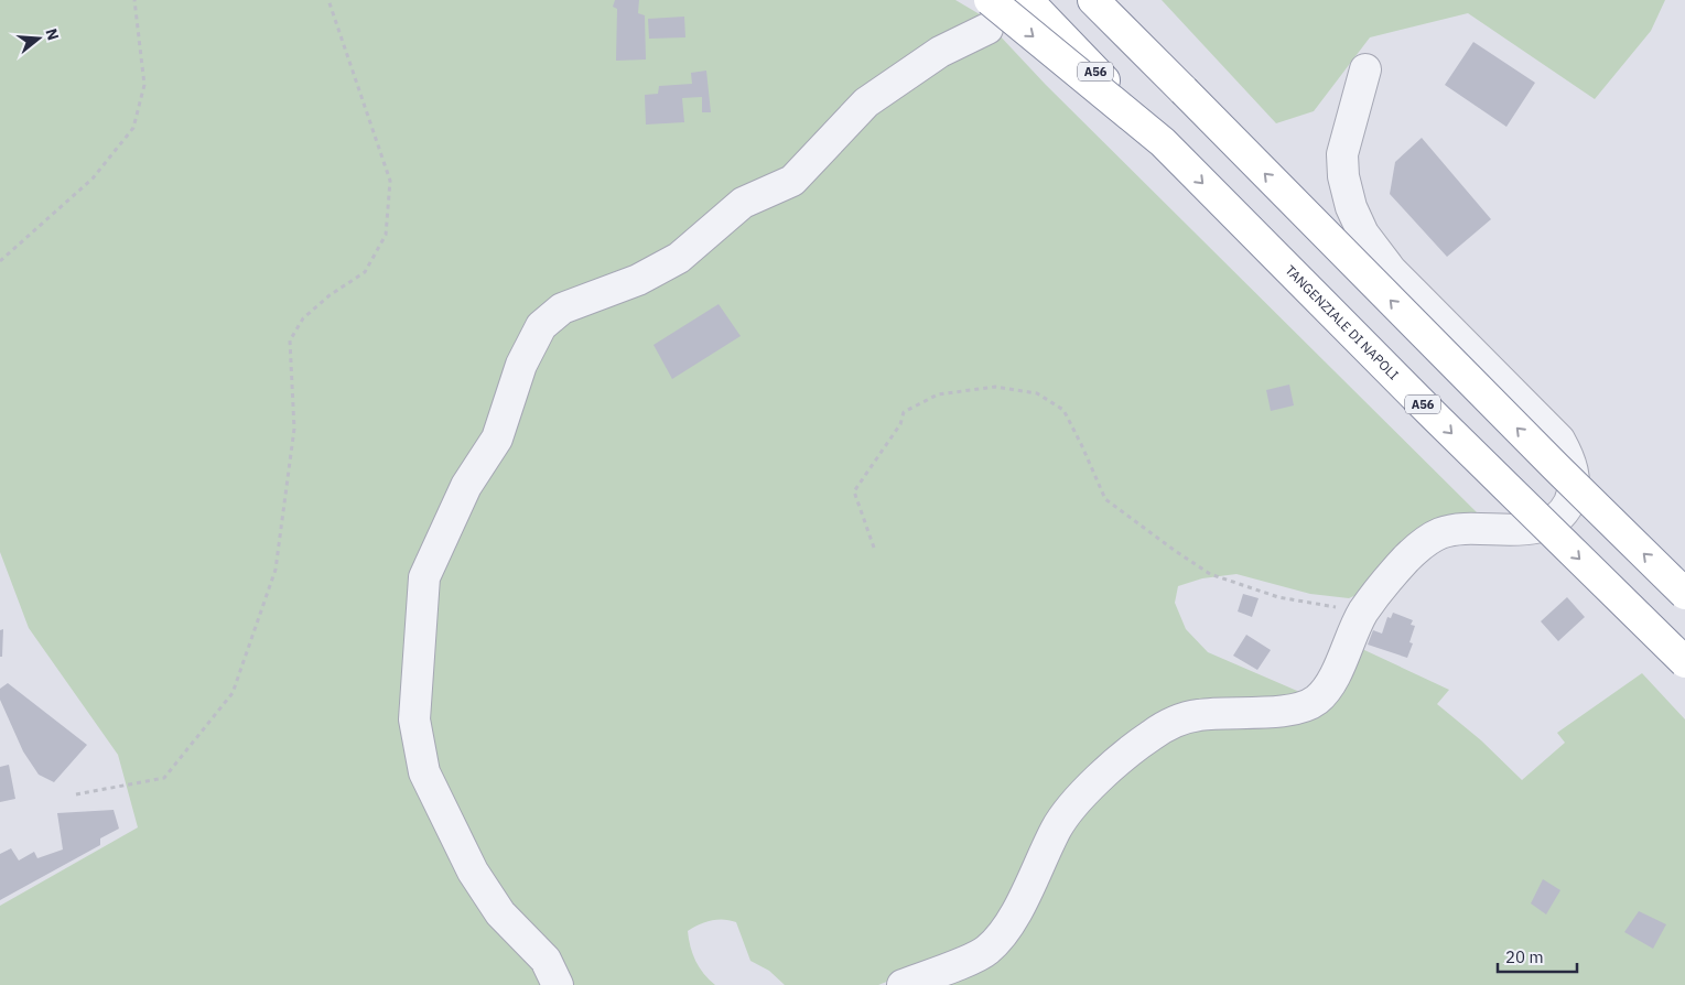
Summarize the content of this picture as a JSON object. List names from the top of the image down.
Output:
{
  "streets": {
    "highway": ["A56", "TANGENZIALE DI NAPOLI"]
  },
  "scale_bar": "20 m",
  "north": "right"
}
